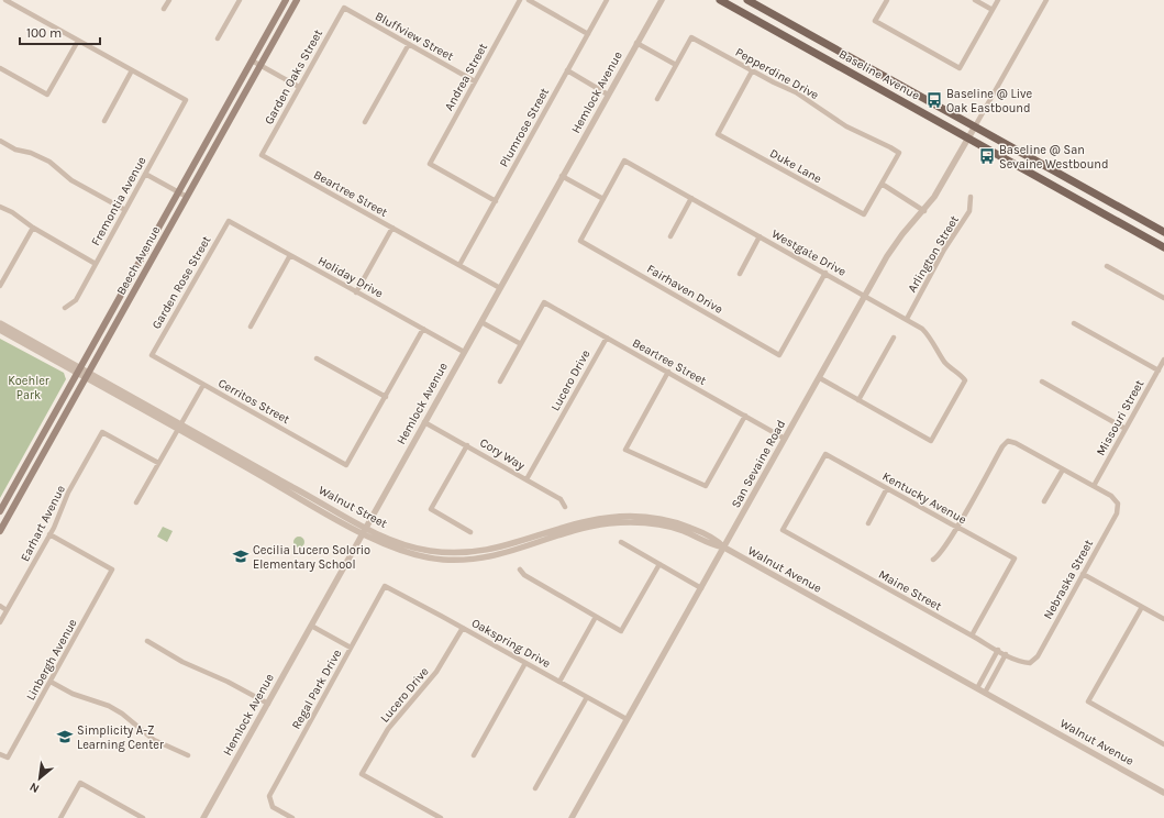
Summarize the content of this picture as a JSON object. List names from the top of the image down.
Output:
{
  "streets": {
    "main road": ["Baseline Avenue", "Beech Avenue"],
    "street": [
      "Bluffview Street",
      "Pepperdine Drive",
      "Garden Oaks Street",
      "Andrea Street",
      "Hemlock Avenue",
      "Plumrose Street",
      "Duke Lane",
      "Beartree Street",
      "Fremontia Avenue",
      "Westgate Drive",
      "Arlington Street",
      "Holiday Drive",
      "Garden Rose Street",
      "Fairhaven Drive",
      "Lucero Drive",
      "Cerritos Street",
      "Missouri Street",
      "Cory Way",
      "San Sevaine Road",
      "Kentucky Avenue",
      "Walnut Street",
      "Earhart Avenue",
      "Walnut Avenue",
      "Nebraska Street",
      "Maine Street",
      "Oakspring Drive",
      "Linbergh Avenue",
      "Regal Park Drive"
    ]
  },
  "crossings": [
    ["Bluffview Street", "Garden Oaks Street"],
    ["Bluffview Street", "Andrea Street"],
    ["Pepperdine Drive", "Duke Lane"],
    ["Baseline Avenue", "San Sevaine Road"],
    ["Garden Oaks Street", "Beartree Street"],
    ["Andrea Street", "Plumrose Street"],
    ["Hemlock Avenue", "Beartree Street"],
    ["Hemlock Avenue", "Holiday Drive"],
    ["Hemlock Avenue", "Cory Way"],
    ["Hemlock Avenue", "Walnut Street"],
    ["Hemlock Avenue", "Walnut Avenue"],
    ["Plumrose Street", "Beartree Street"],
    ["Beartree Street", "Lucero Drive"],
    ["Beartree Street", "San Sevaine Road"],
    ["Westgate Drive", "Arlington Street"],
    ["Westgate Drive", "Fairhaven Drive"],
    ["Westgate Drive", "San Sevaine Road"],
    ["Beech Avenue", "Walnut Street"],
    ["Holiday Drive", "Garden Rose Street"],
    ["Garden Rose Street", "Cerritos Street"],
    ["Lucero Drive", "Cory Way"],
    ["Lucero Drive", "Oakspring Drive"],
    ["Missouri Street", "Nebraska Street"],
    ["San Sevaine Road", "Walnut Avenue"],
    ["San Sevaine Road", "Oakspring Drive"],
    ["Kentucky Avenue", "Maine Street"],
    ["Walnut Street", "Walnut Avenue"],
    ["Earhart Avenue", "Linbergh Avenue"],
    ["Nebraska Street", "Maine Street"],
    ["Oakspring Drive", "Regal Park Drive"]
  ],
  "parks": ["Koehler Park"],
  "places": {
    "bus stop": ["Baseline @ Live Oak Eastbound", "Baseline @ San Sevaine Westbound"],
    "school or university": ["Cecilia Lucero Solorio Elementary School", "Simplicity A-Z Learning Center"]
  },
  "scale_bar": "100 m",
  "north": "bottom left"
}
